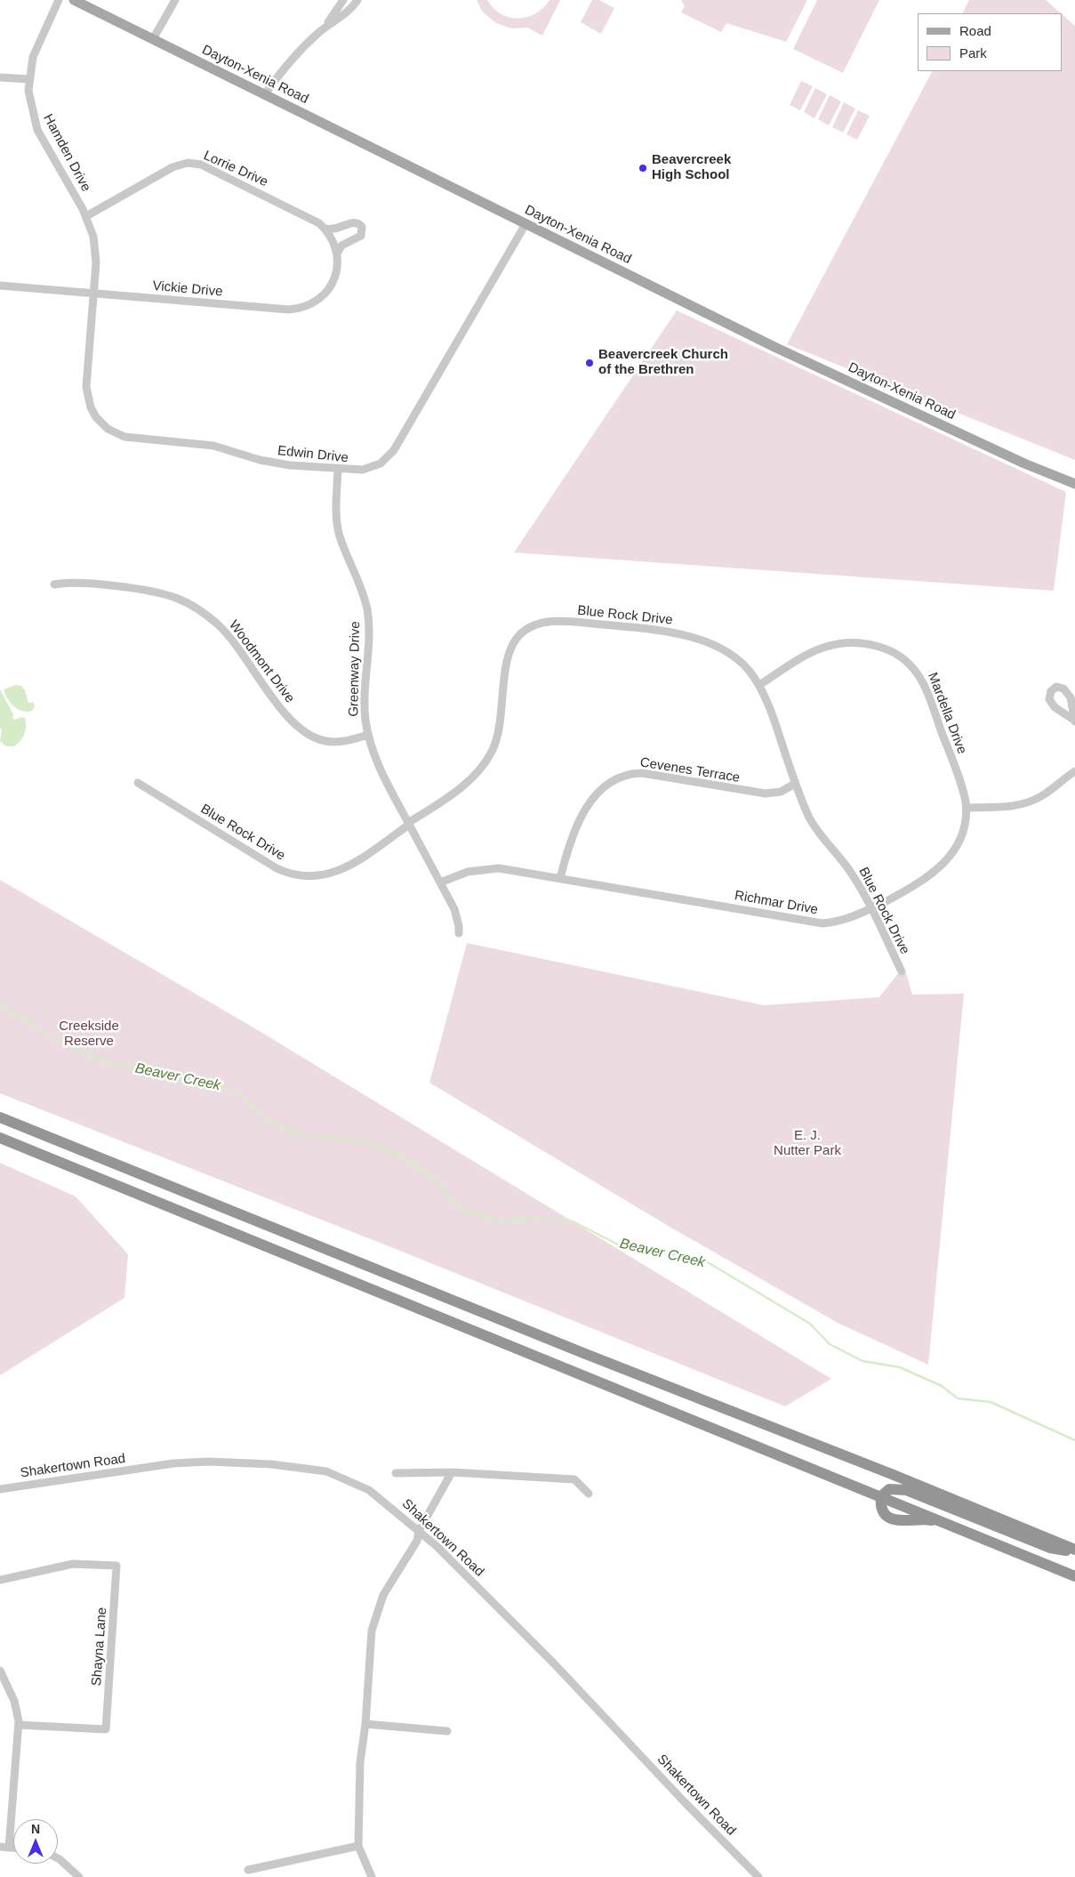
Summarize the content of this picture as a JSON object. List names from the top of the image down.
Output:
{
  "streets": {
    "main road": ["Dayton-Xenia Road"],
    "street": [
      "Hamden Drive",
      "Lorrie Drive",
      "Vickie Drive",
      "Edwin Drive",
      "Blue Rock Drive",
      "Woodmont Drive",
      "Greenway Drive",
      "Mardella Drive",
      "Cevenes Terrace",
      "Richmar Drive",
      "Shakertown Road",
      "Shayna Lane"
    ]
  },
  "crossings": [
    ["Dayton-Xenia Road", "Edwin Drive"],
    ["Hamden Drive", "Lorrie Drive"],
    ["Hamden Drive", "Vickie Drive"],
    ["Hamden Drive", "Edwin Drive"],
    ["Lorrie Drive", "Vickie Drive"],
    ["Vickie Drive", "Edwin Drive"],
    ["Edwin Drive", "Greenway Drive"],
    ["Blue Rock Drive", "Greenway Drive"],
    ["Blue Rock Drive", "Mardella Drive"],
    ["Blue Rock Drive", "Cevenes Terrace"],
    ["Blue Rock Drive", "Richmar Drive"],
    ["Woodmont Drive", "Greenway Drive"],
    ["Greenway Drive", "Richmar Drive"],
    ["Mardella Drive", "Richmar Drive"],
    ["Cevenes Terrace", "Richmar Drive"]
  ],
  "water": ["Beaver Creek"],
  "parks": ["Creekside Reserve", "E. J. Nutter Park"],
  "places": ["Beavercreek High School", "Beavercreek Church of the Brethren"],
  "legend": ["Road", "Park"],
  "north": "top"
}
